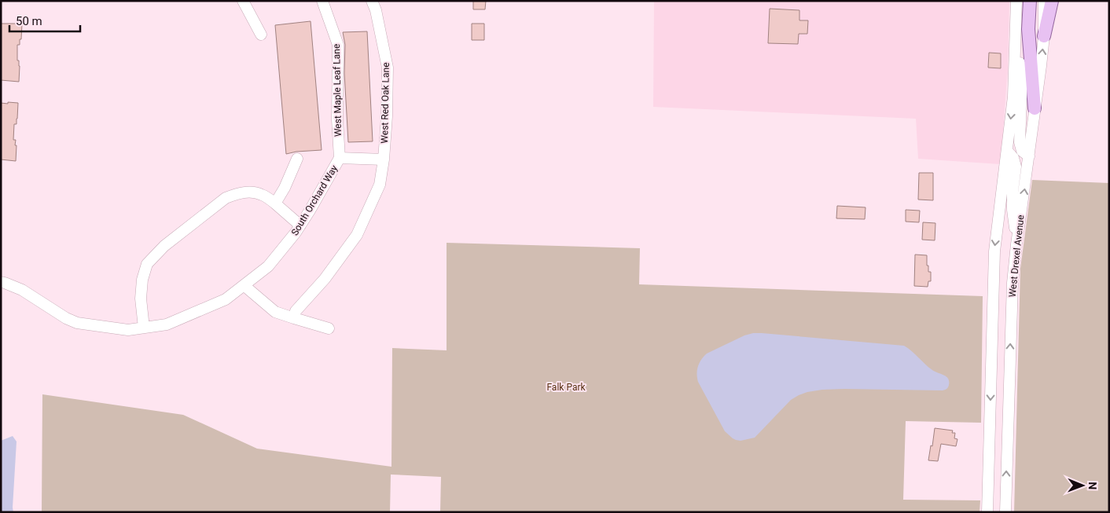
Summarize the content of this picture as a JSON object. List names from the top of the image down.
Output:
{
  "streets": {
    "street": [
      "West Maple Leaf Lane",
      "West Red Oak Lane",
      "South Orchard Way",
      "West Drexel Avenue"
    ]
  },
  "crossings": [
    ["West Maple Leaf Lane", "South Orchard Way"],
    ["West Red Oak Lane", "South Orchard Way"]
  ],
  "parks": ["Falk Park"],
  "scale_bar": "50 m",
  "north": "right"
}
